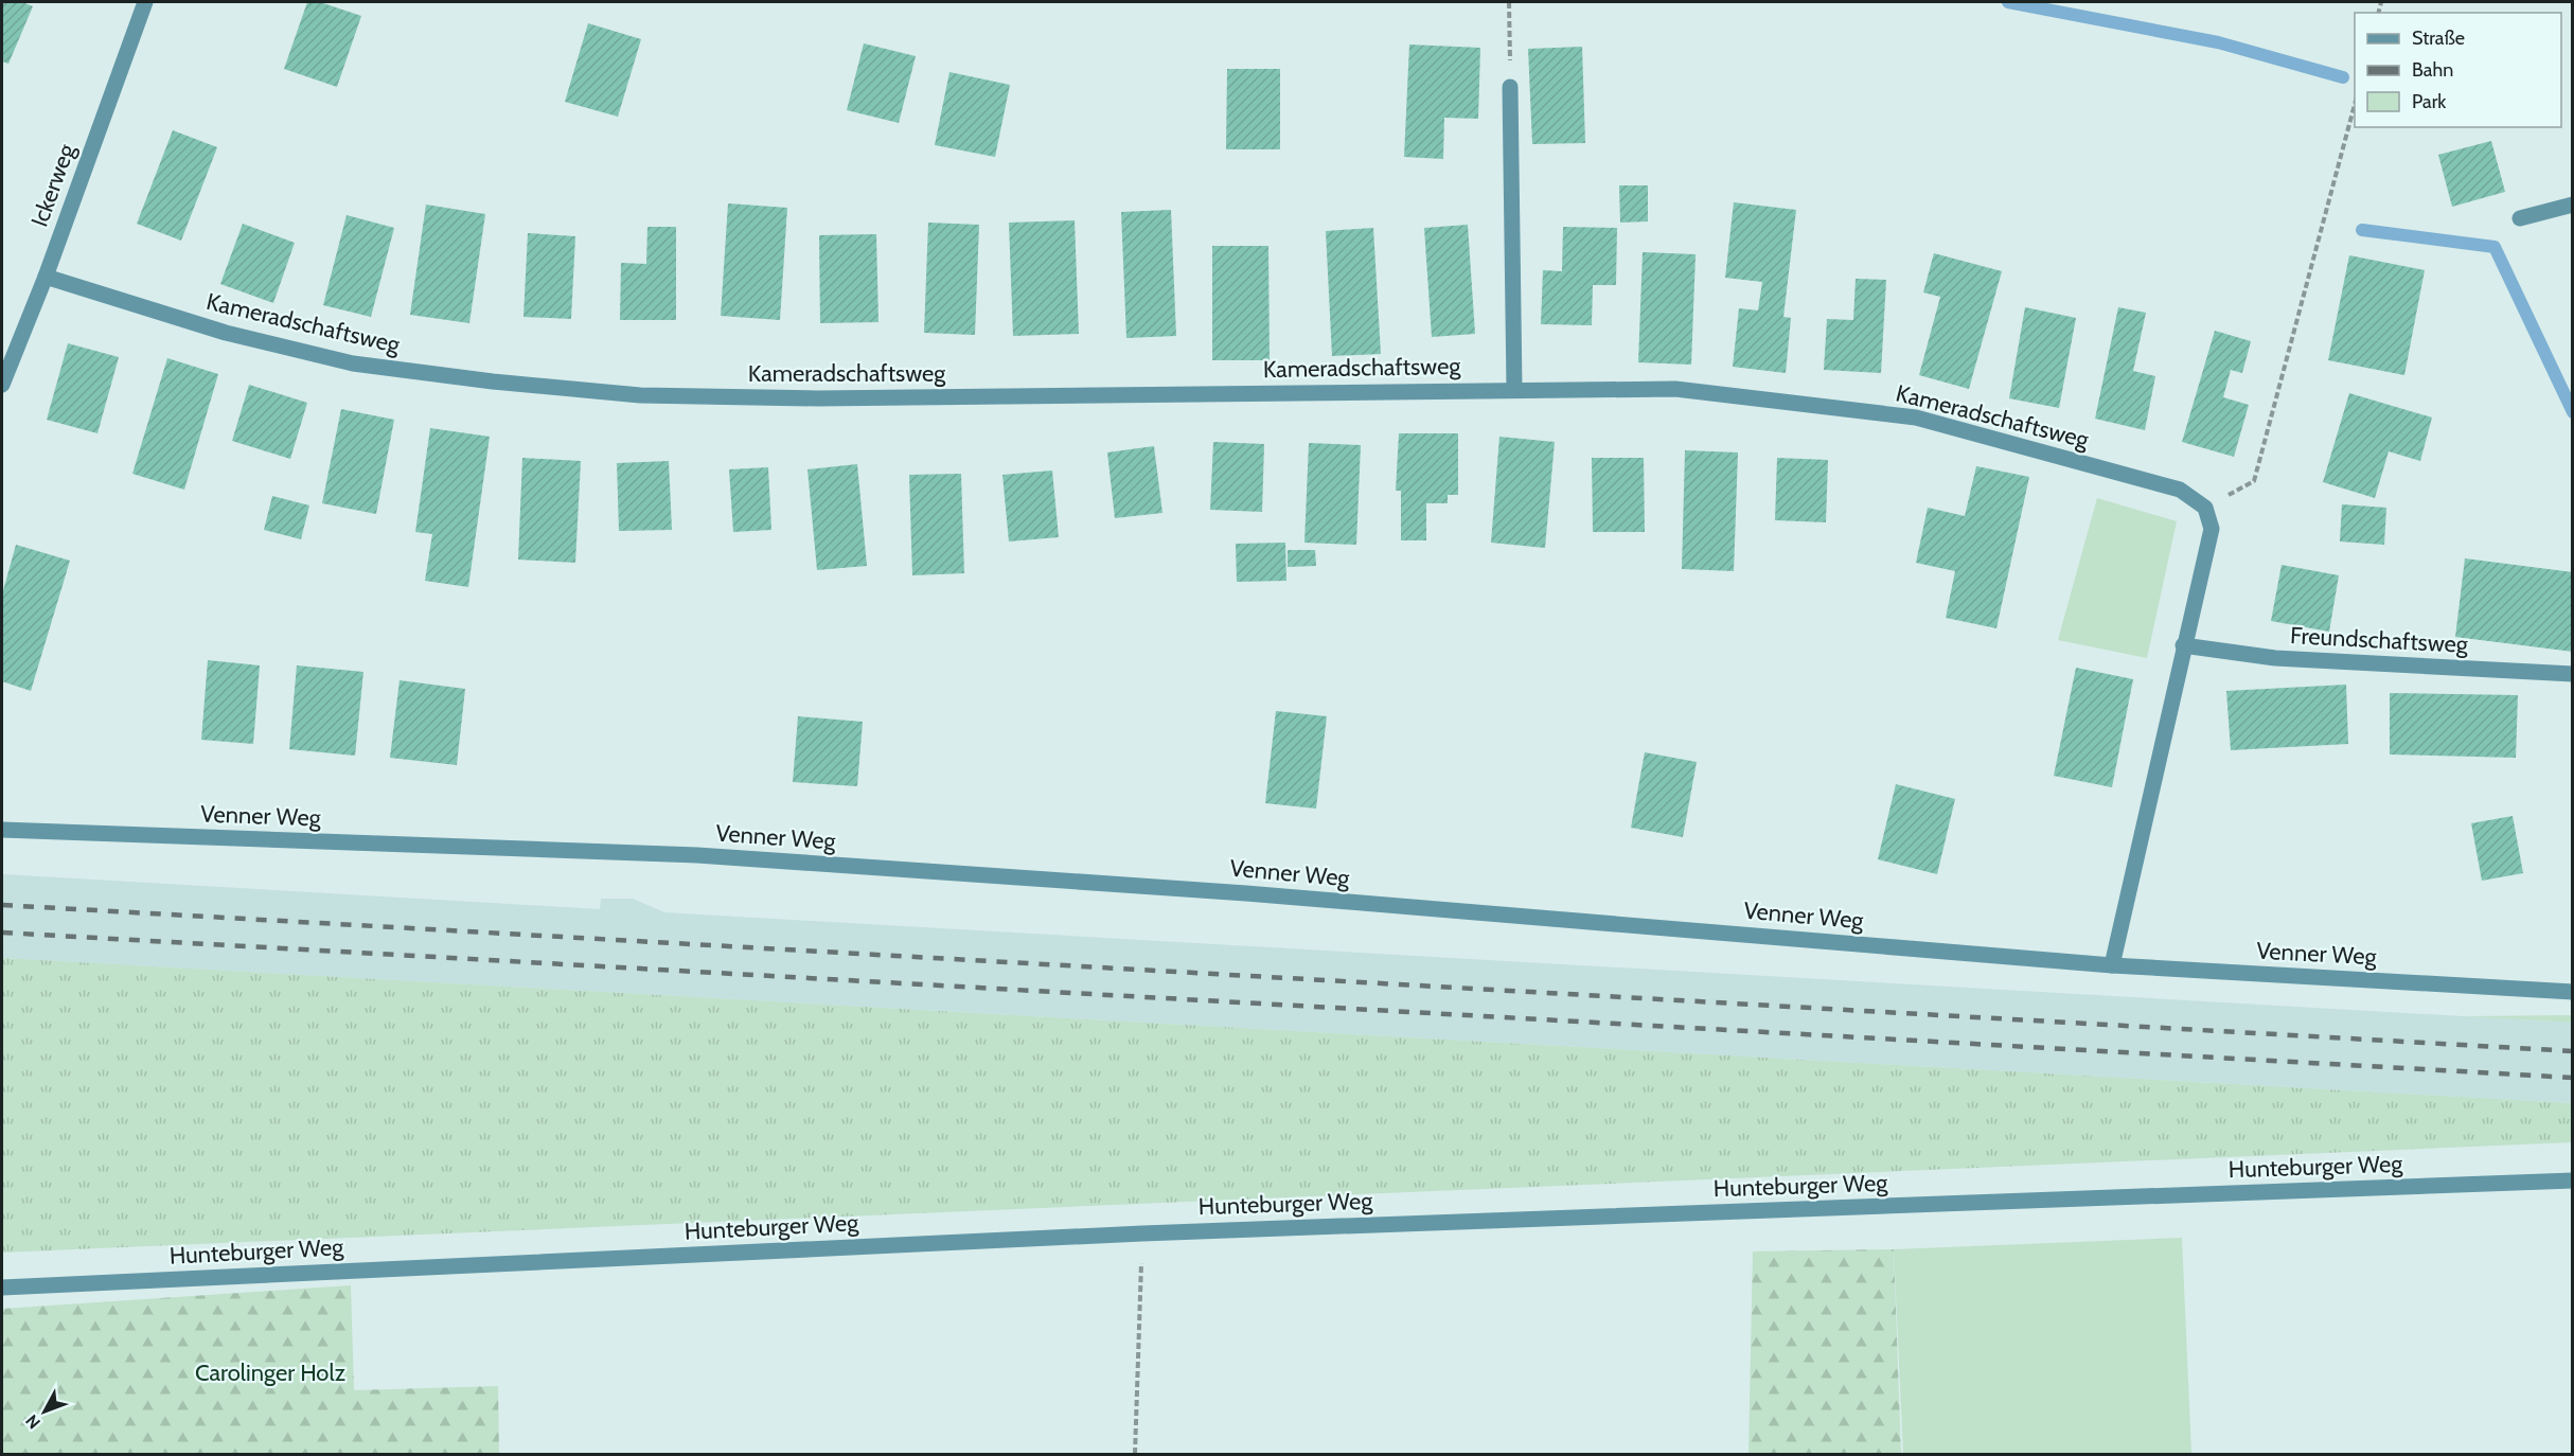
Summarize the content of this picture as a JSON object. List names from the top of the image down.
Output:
{
  "streets": {
    "street": [
      "Ickerweg",
      "Kameradschaftsweg",
      "Freundschaftsweg",
      "Venner Weg",
      "Hunteburger Weg"
    ]
  },
  "crossings": [
    ["Ickerweg", "Kameradschaftsweg"]
  ],
  "parks": ["Carolinger Holz"],
  "legend": ["Straße", "Bahn", "Park"],
  "north": "bottom left"
}
